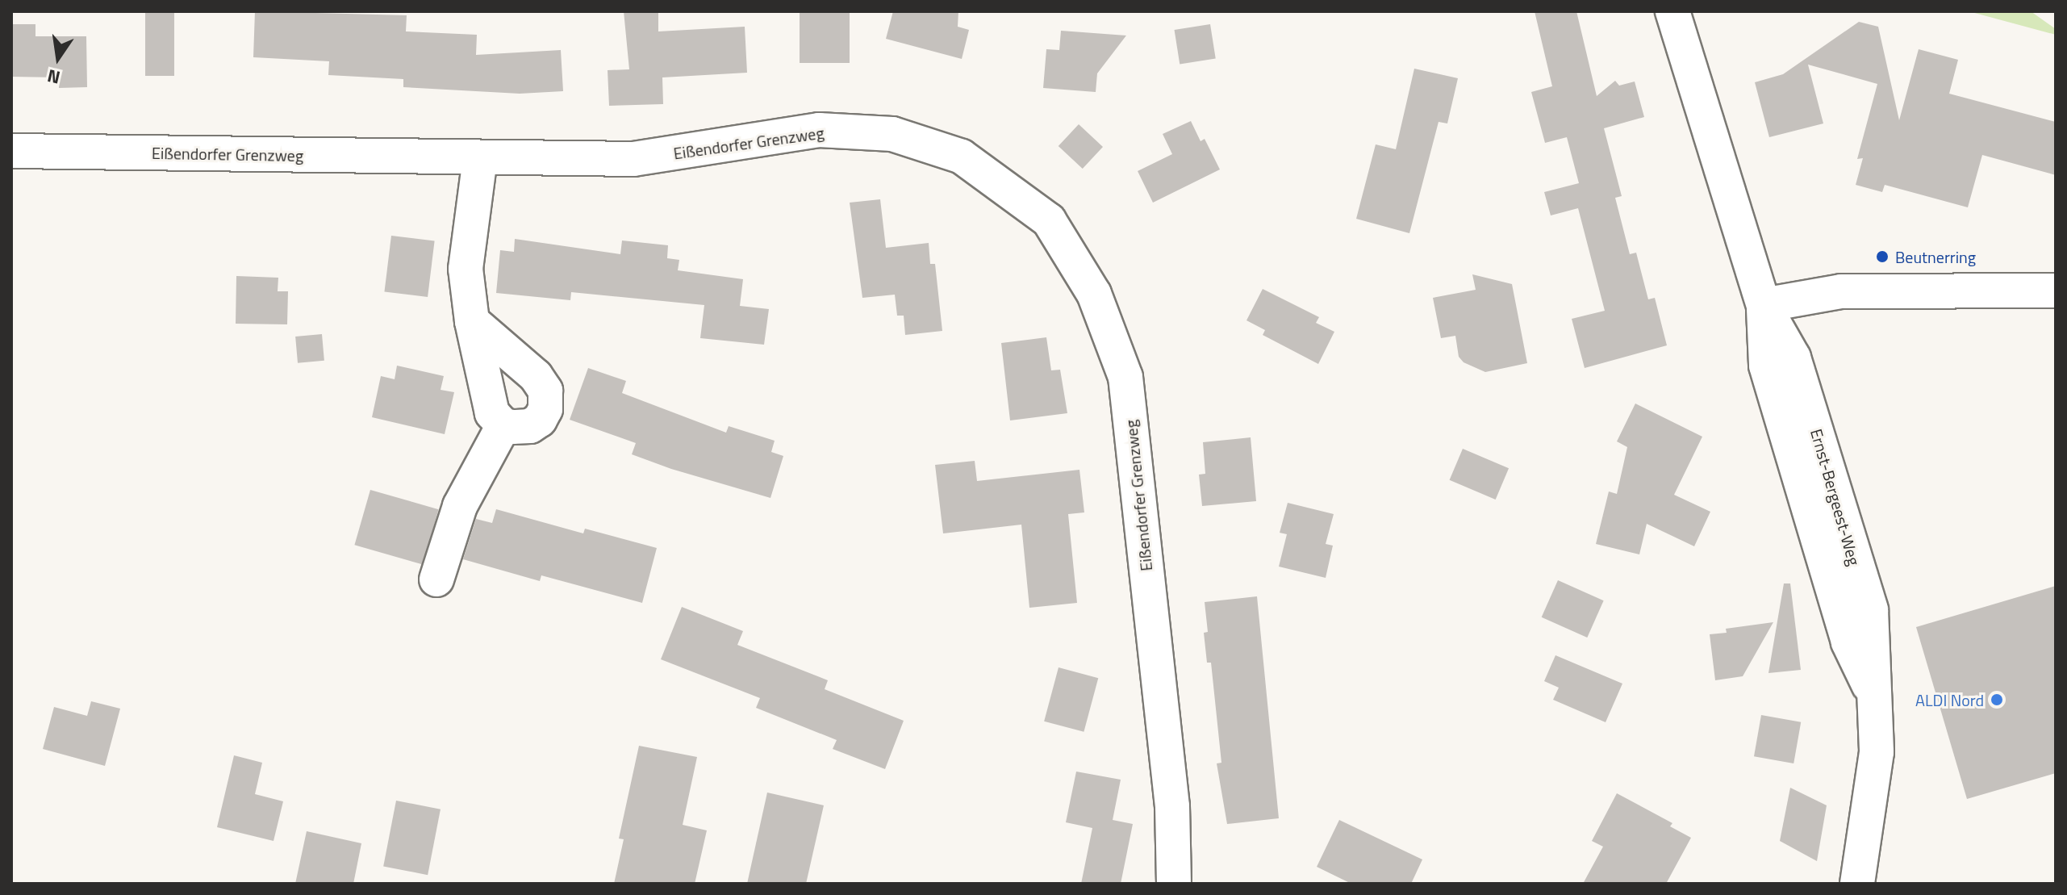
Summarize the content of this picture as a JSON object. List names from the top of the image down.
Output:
{
  "streets": {
    "street": ["Eißendorfer Grenzweg", "Ernst-Bergeest-Weg"]
  },
  "places": ["Beutnerring", "ALDI Nord"],
  "north": "bottom"
}
